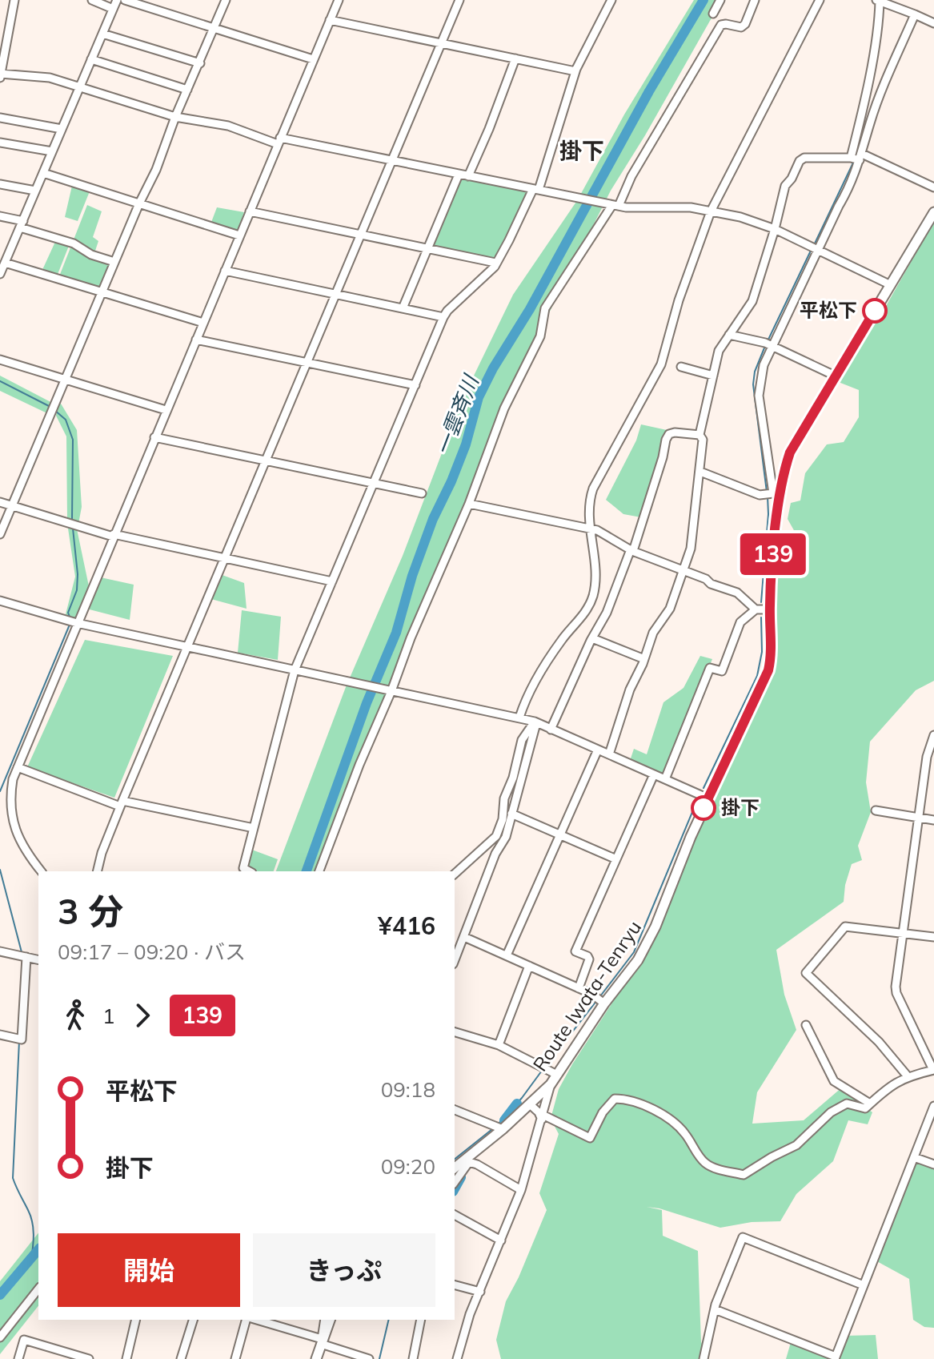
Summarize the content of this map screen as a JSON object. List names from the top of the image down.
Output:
{
  "streets": {
    "main road": ["Route Iwata-Tenryu"]
  },
  "districts": ["掛下"],
  "water": ["一雲斉川"],
  "places": ["平松下", "掛下"],
  "lines": ["bus line 139"],
  "page": {
    "on_map": "139",
    "heading": ["3 分", "09:17 – 09:20 · バス", "¥416"],
    "legs": ["1", "139"],
    "list": [
      {
        "name": "平松下",
        "value": "09:18"
      },
      {
        "name": "掛下",
        "value": "09:20"
      }
    ],
    "buttons": ["開始", "きっぷ"]
  }
}
